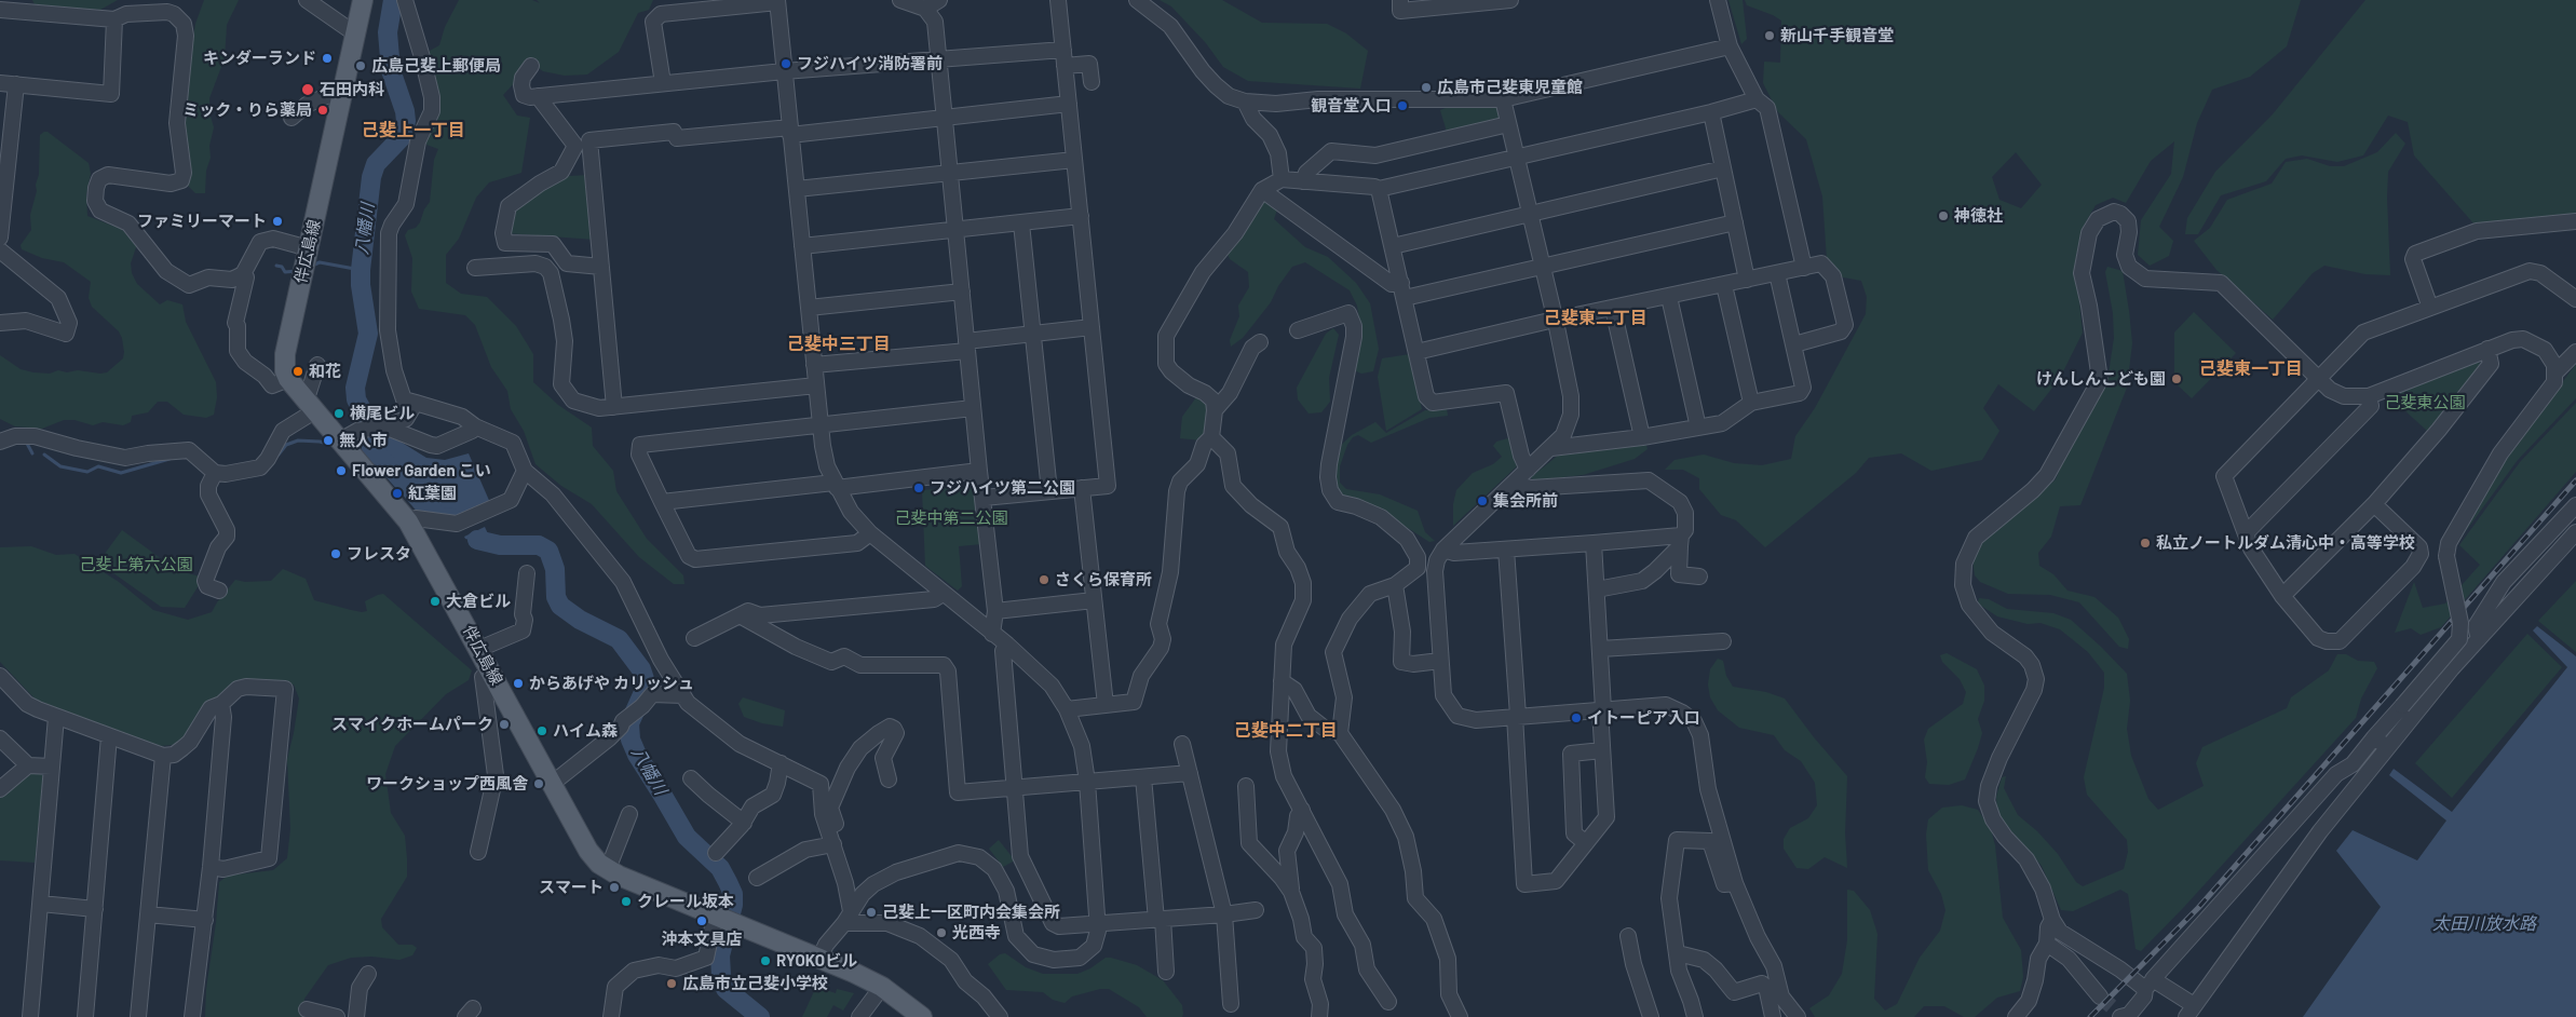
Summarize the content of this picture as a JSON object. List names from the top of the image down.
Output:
{
  "streets": {
    "main road": ["伴広島線"]
  },
  "districts": [
    "己斐上一丁目",
    "己斐東二丁目",
    "己斐中三丁目",
    "己斐東一丁目",
    "己斐中二丁目"
  ],
  "water": ["八幡川", "太田川放水路"],
  "parks": ["己斐東公園", "己斐中第二公園", "己斐上第六公園"],
  "places": [
    "新山千手観音堂",
    "キンダーランド",
    "フジハイツ消防署前",
    "広島己斐上郵便局",
    "広島市己斐東児童館",
    "石田内科",
    "観音堂入口",
    "ミック・りら薬局",
    "神徳社",
    "ファミリーマート",
    "和花",
    "けんしんこども園",
    "横尾ビル",
    "無人市",
    "Flower Garden こい",
    "フジハイツ第二公園",
    "紅葉園",
    "集会所前",
    "私立ノートルダム清心中・高等学校",
    "フレスタ",
    "さくら保育所",
    "大倉ビル",
    "からあげや カリッシュ",
    "イトーピア入口",
    "スマイクホームパーク",
    "ハイム森",
    "ワークショップ西風舎",
    "スマート",
    "クレール坂本",
    "己斐上一区町内会集会所",
    "沖本文具店",
    "光西寺",
    "RYOKOビル",
    "広島市立己斐小学校"
  ]
}
